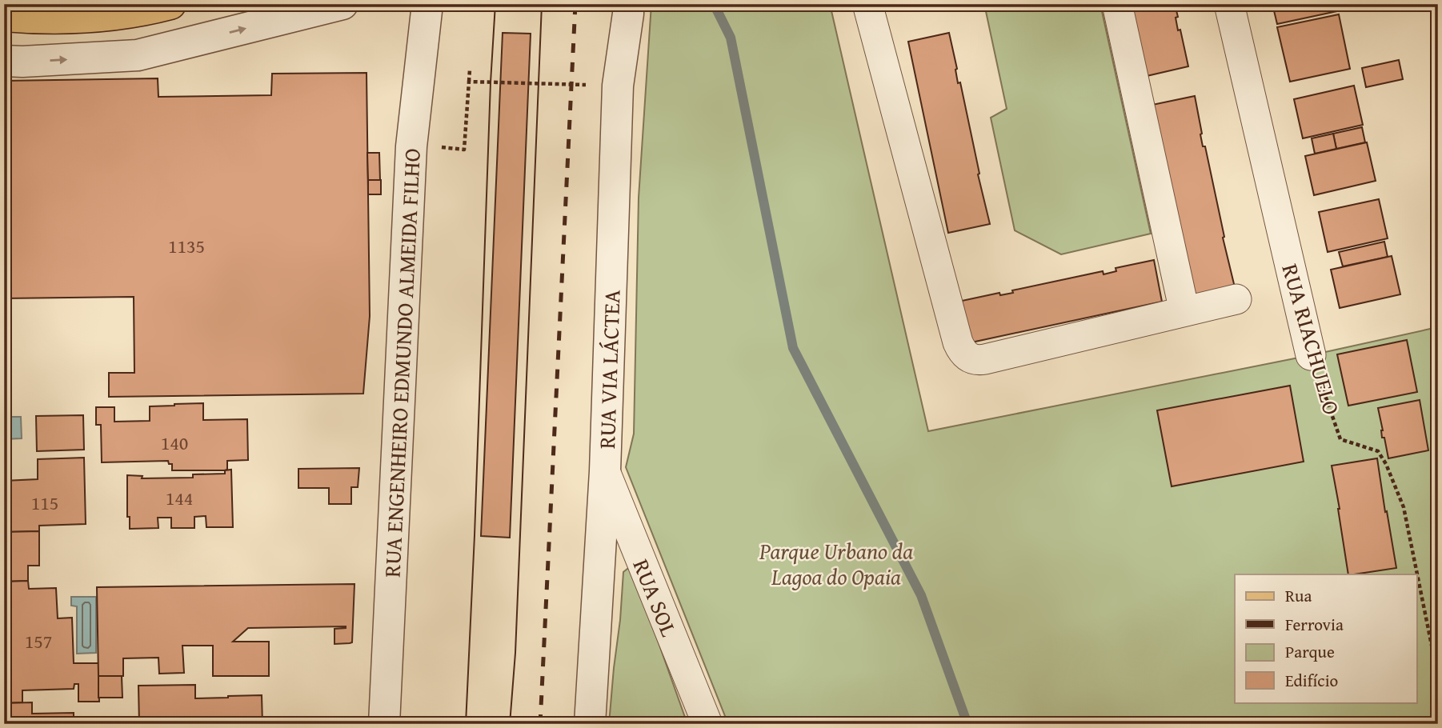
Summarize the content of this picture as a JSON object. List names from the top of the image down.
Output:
{
  "streets": {
    "street": [
      "RUA RIACHUELO",
      "RUA ENGENHEIRO EDMUNDO ALMEIDA FILHO",
      "RUA VIA LÁCTEA",
      "RUA SOL"
    ]
  },
  "crossings": [
    ["RUA VIA LÁCTEA", "RUA SOL"]
  ],
  "parks": ["Parque Urbano da Lagoa do Opaia"],
  "house_numbers": [
    "1135",
    "140",
    "144",
    "115",
    "157"
  ],
  "legend": [
    "Rua",
    "Ferrovia",
    "Parque",
    "Edifício"
  ]
}
